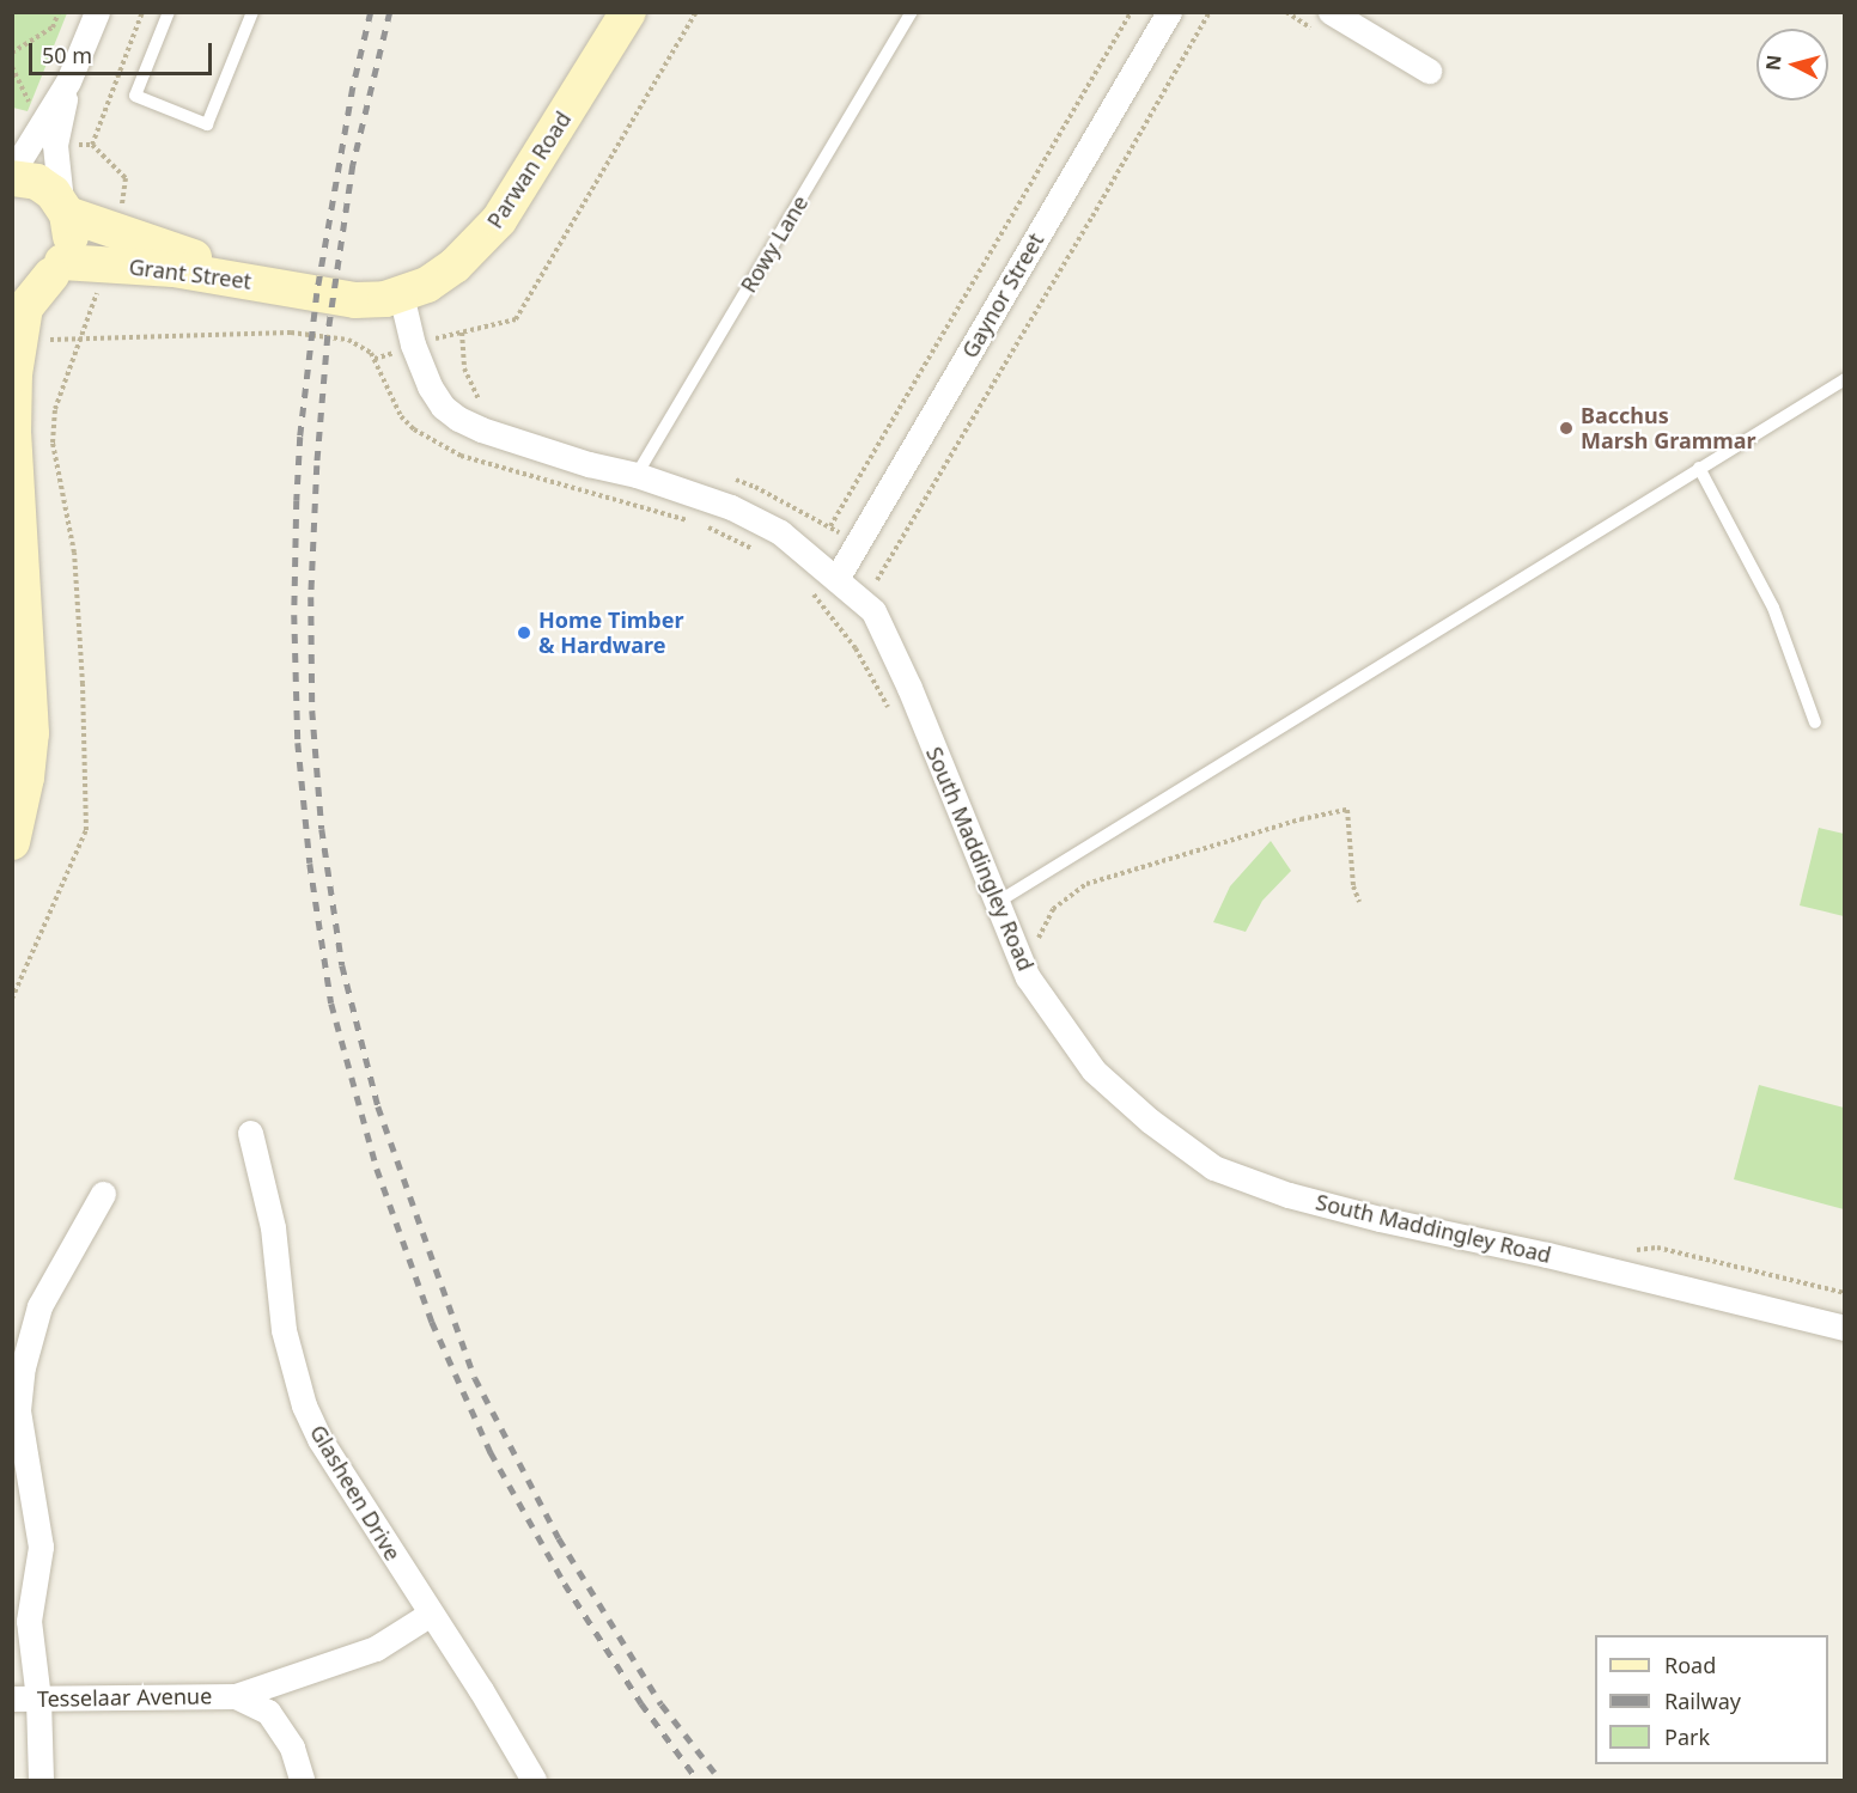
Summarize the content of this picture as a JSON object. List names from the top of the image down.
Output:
{
  "streets": {
    "main road": ["Parwan Road", "Grant Street"],
    "street": [
      "Gaynor Street",
      "South Maddingley Road",
      "Glasheen Drive",
      "Tesselaar Avenue"
    ],
    "lane": ["Rowy Lane"]
  },
  "crossings": [
    ["Parwan Road", "Grant Street"],
    ["Parwan Road", "South Maddingley Road"],
    ["Rowy Lane", "South Maddingley Road"],
    ["Gaynor Street", "South Maddingley Road"],
    ["Glasheen Drive", "Tesselaar Avenue"]
  ],
  "places": ["Bacchus Marsh Grammar", "Home Timber & Hardware"],
  "legend": ["Road", "Railway", "Park"],
  "scale_bar": "50 m",
  "north": "left"
}
